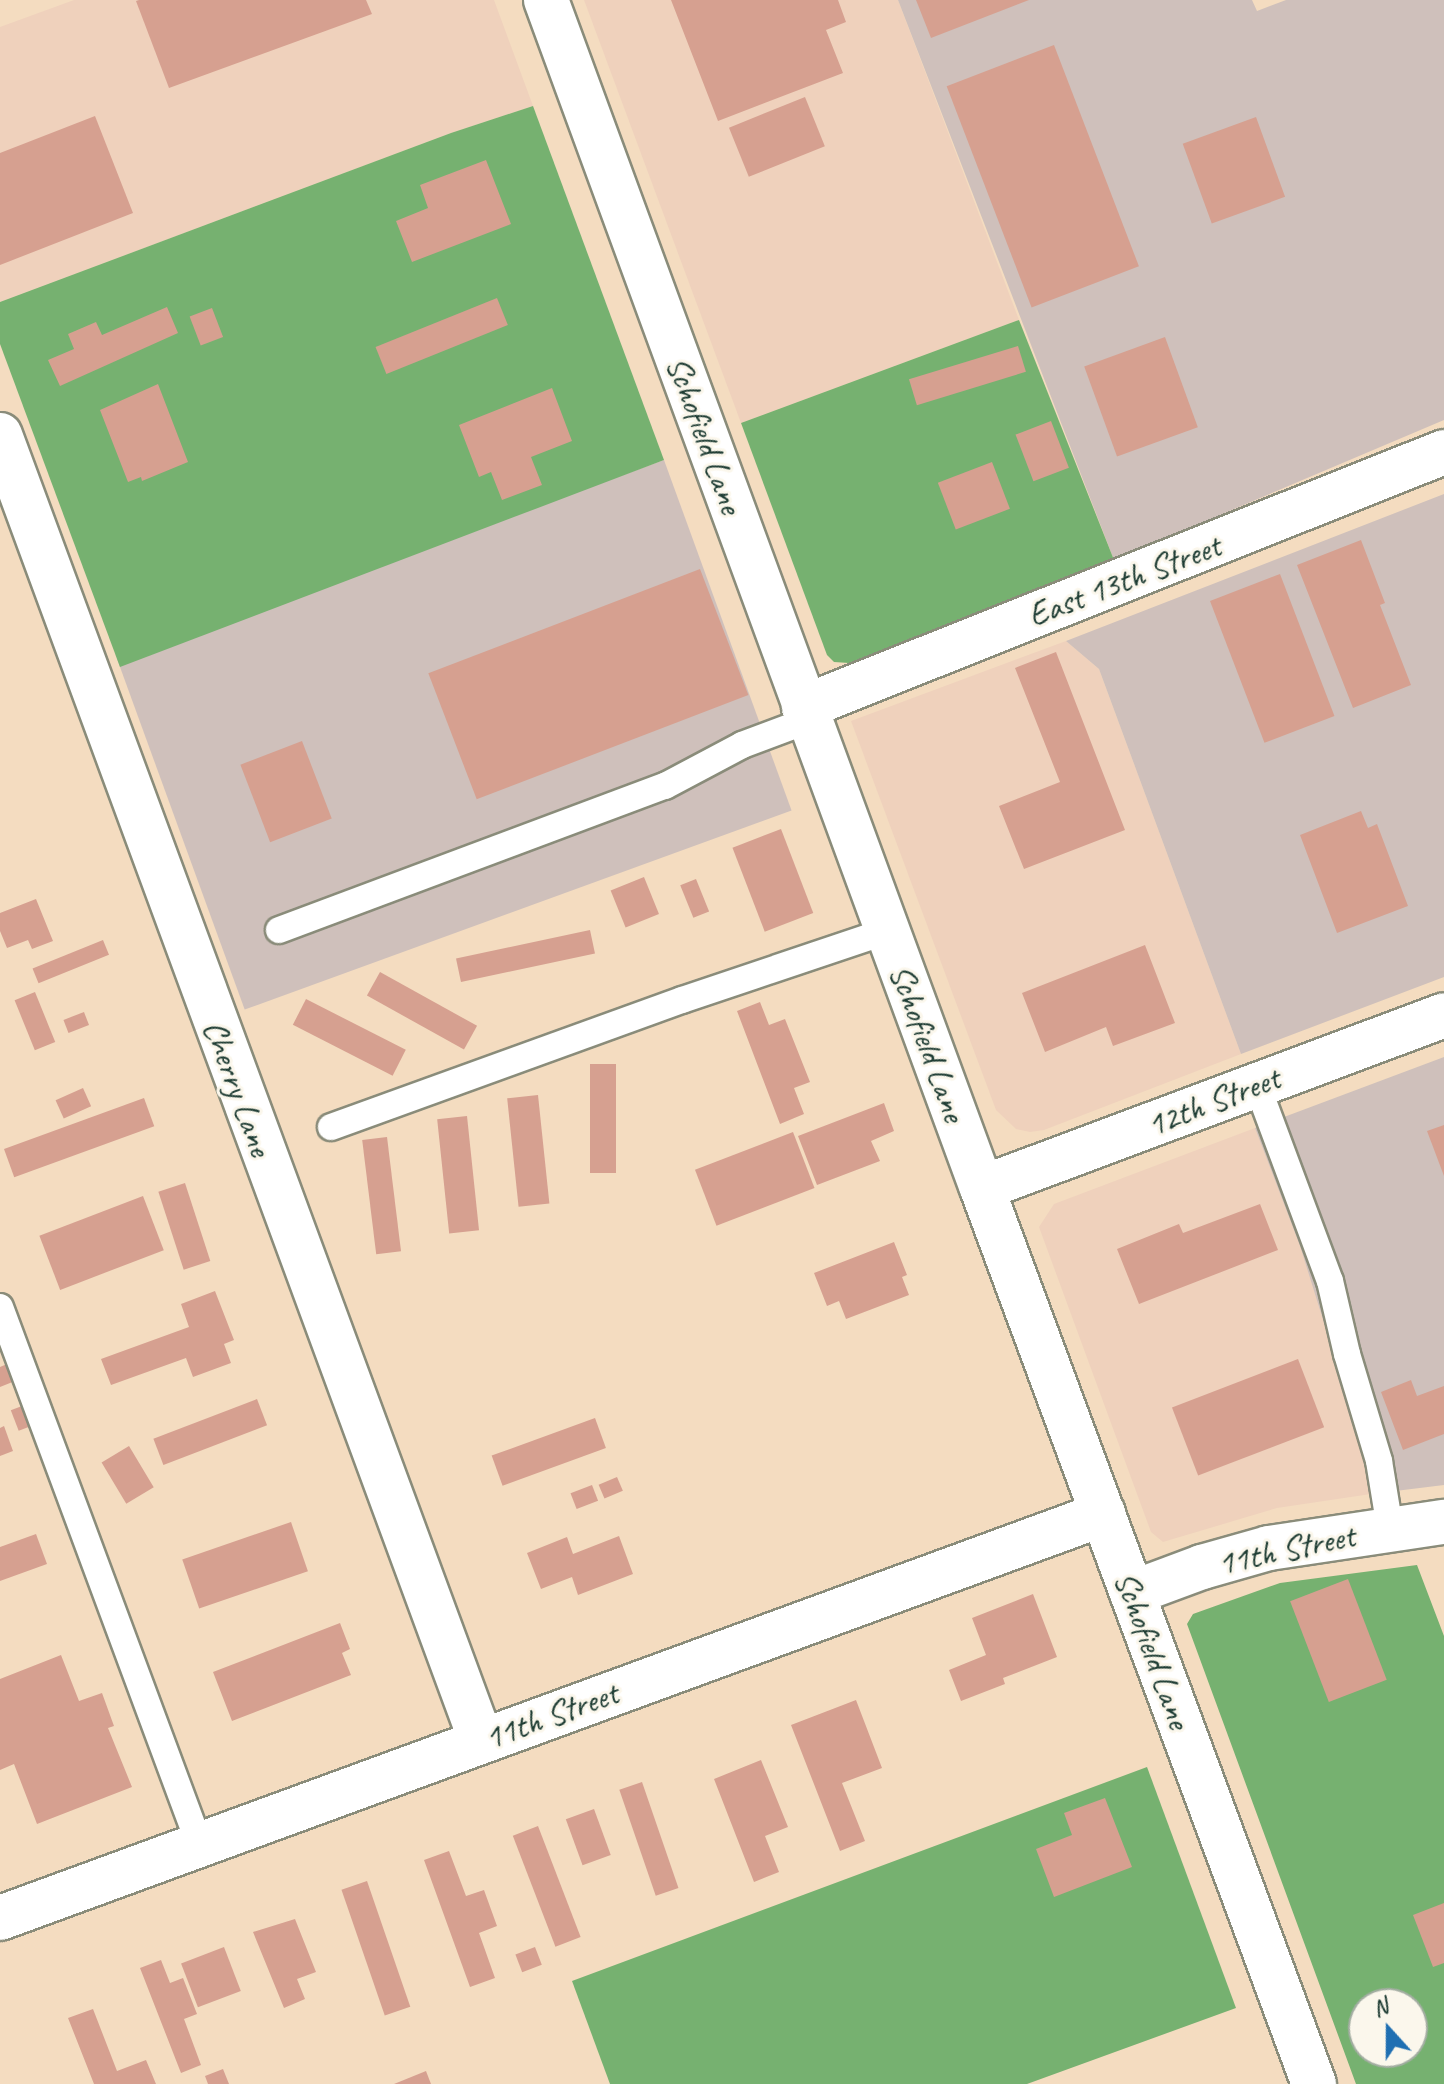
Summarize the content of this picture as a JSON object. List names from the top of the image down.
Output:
{
  "streets": {
    "street": [
      "Schofield Lane",
      "East 13th Street",
      "Cherry Lane",
      "12th Street",
      "11th Street"
    ]
  },
  "crossings": [
    ["Schofield Lane", "East 13th Street"],
    ["Schofield Lane", "12th Street"],
    ["Schofield Lane", "11th Street"],
    ["Cherry Lane", "11th Street"]
  ],
  "north": "top"
}
